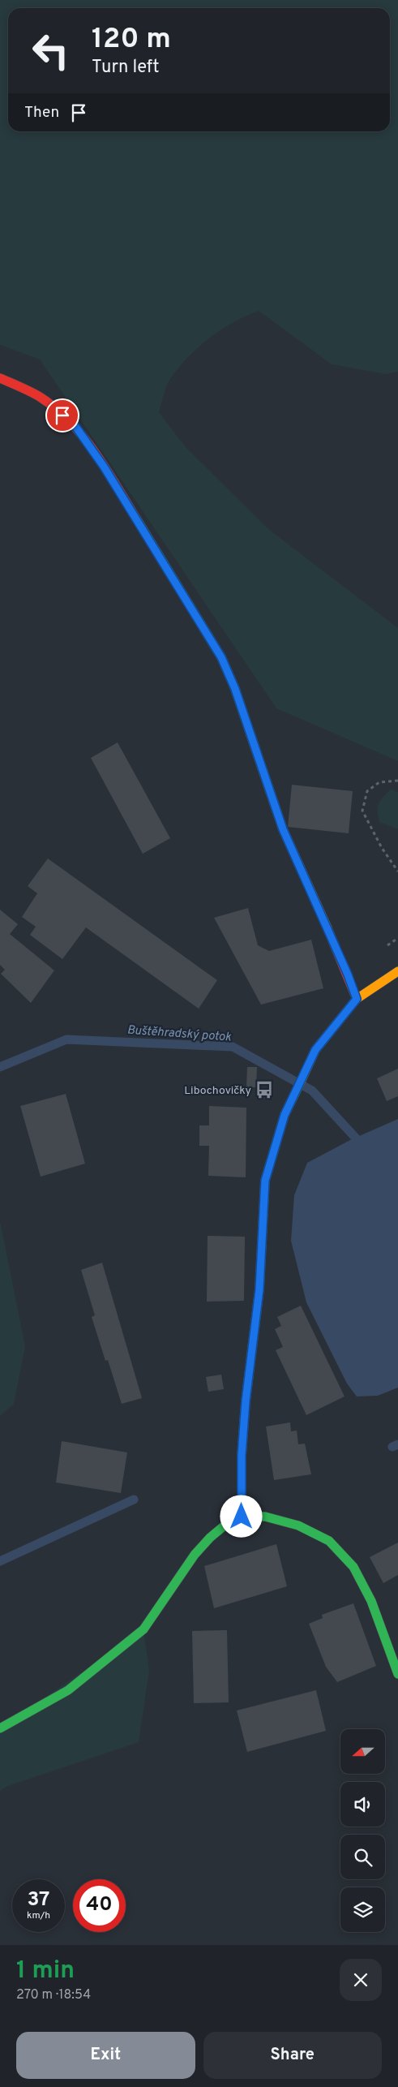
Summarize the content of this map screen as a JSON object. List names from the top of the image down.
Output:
{
  "water": ["Buštěhradský potok"],
  "places": {
    "bus stop": ["Libochovičky"]
  },
  "north": "left",
  "page": {
    "turn": ["120 m", "Turn left"],
    "then": "Then",
    "speed": "37 km/h",
    "limit": "40",
    "heading": ["1 min", "270 m · 18:54"],
    "buttons": ["Exit", "Share"]
  }
}
